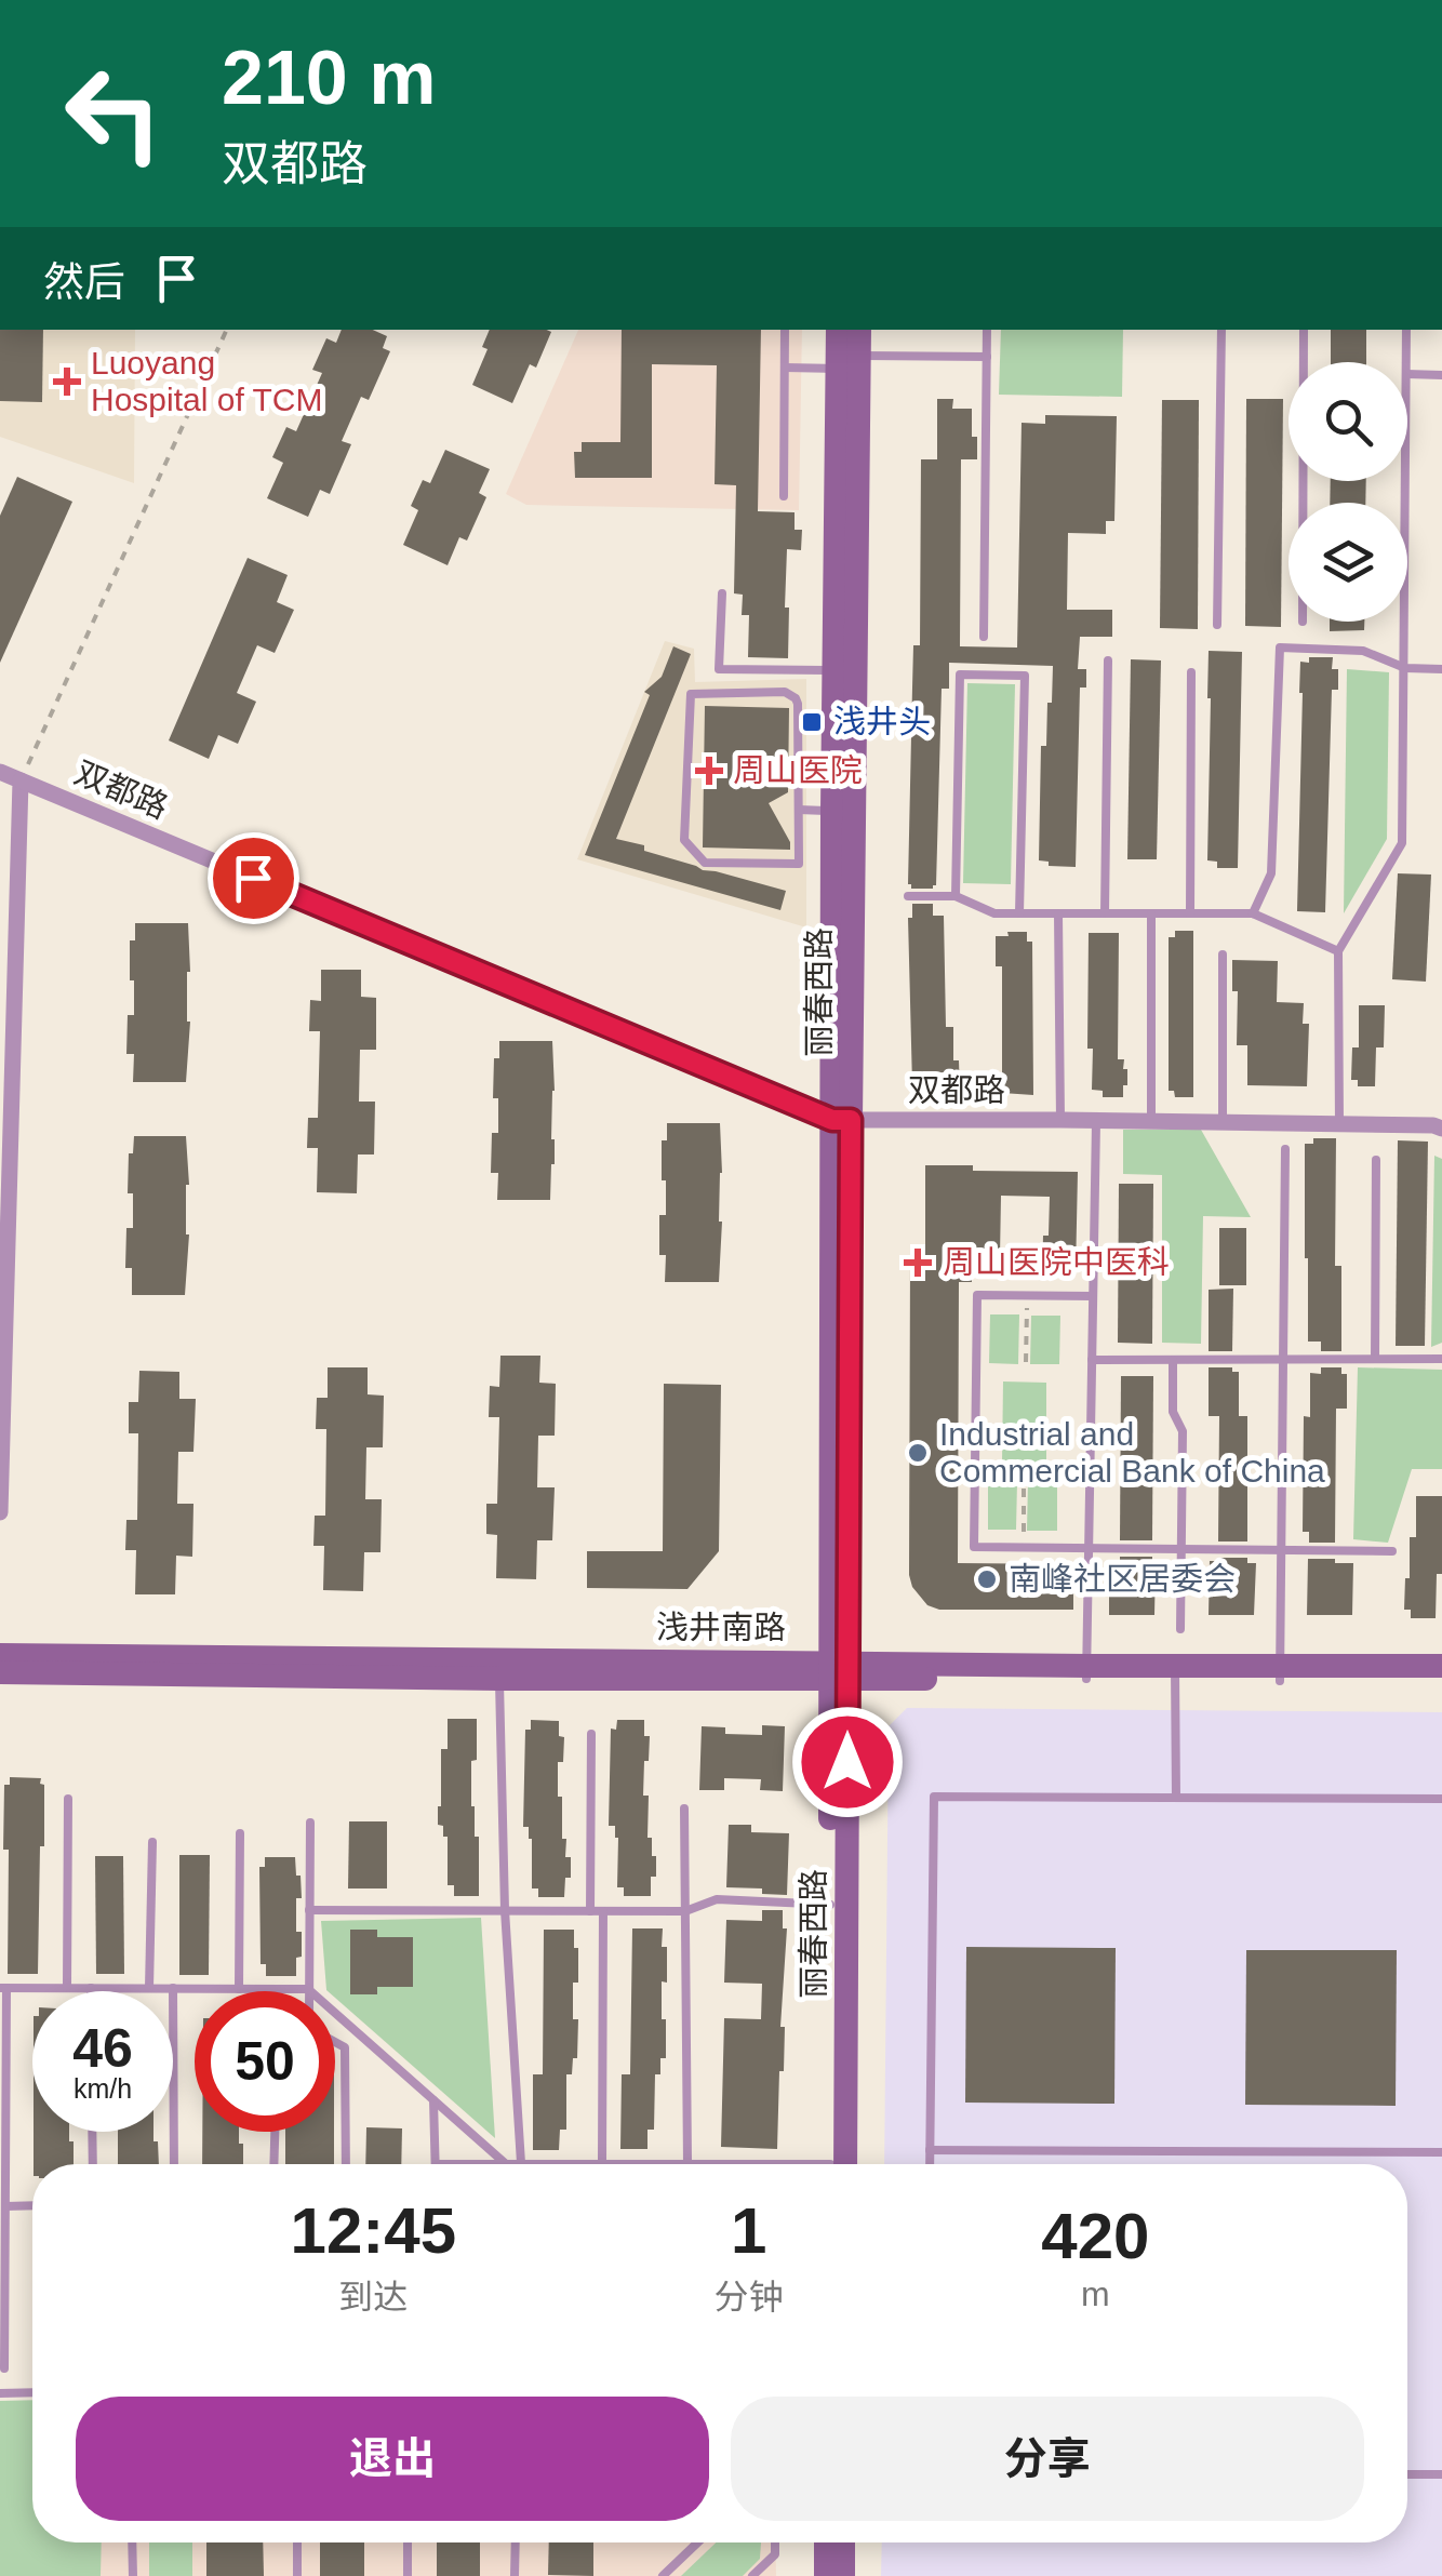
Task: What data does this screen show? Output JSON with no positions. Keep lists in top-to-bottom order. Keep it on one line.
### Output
{"streets":{"main road":["丽春西路","浅井南路"],"street":["双都路"]},"crossings":[["双都路","丽春西路"],["丽春西路","浅井南路"]],"places":{"health":["Luoyang Hospital of TCM","周山医院","周山医院中医科"],"transit":["浅井头"],"other":["Industrial and Commercial Bank of China","南峰社区居委会"]},"page":{"turn":["210 m","双都路"],"then":"然后","speed":"46 km/h","limit":"50","eta":["12:45","到达","1","分钟","420","m"],"buttons":["退出","分享"]}}
